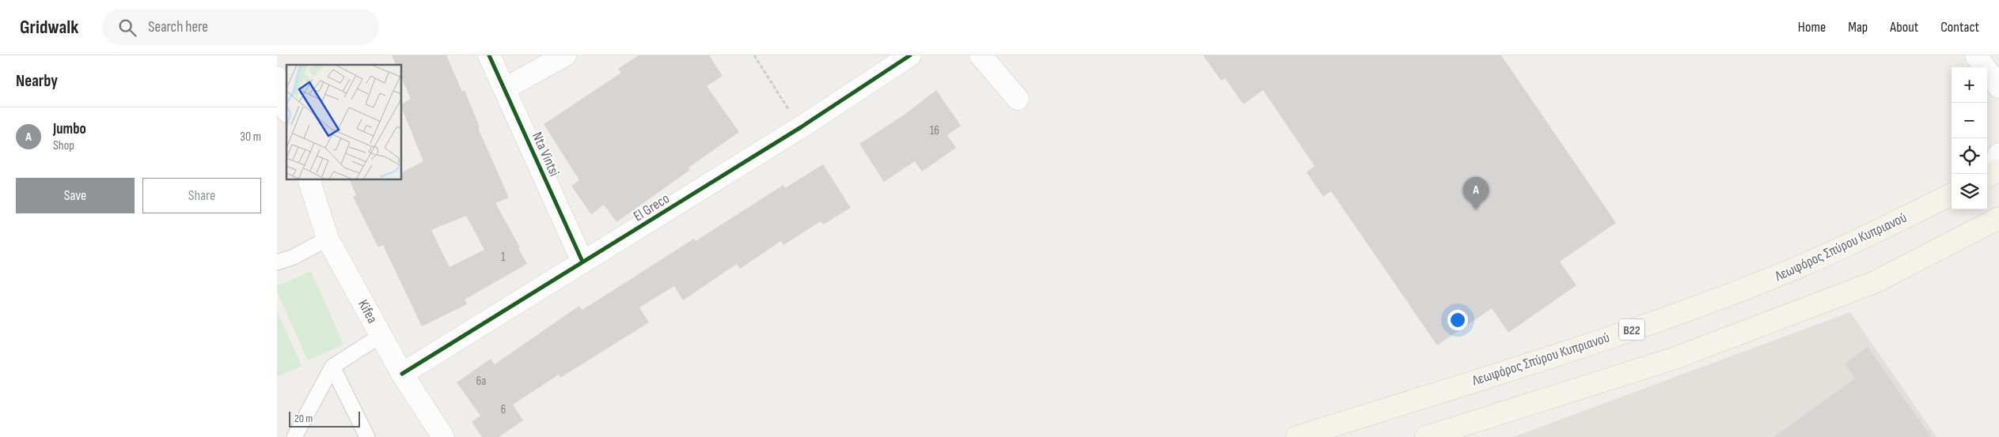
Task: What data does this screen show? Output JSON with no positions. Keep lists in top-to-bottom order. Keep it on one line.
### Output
{"streets":{"main road":["Λεωφόρος Σπύρου Κυπριανού","B22"],"street":["Nta Vintsi","El Greco","Kifea"]},"crossings":[["Nta Vintsi","El Greco"],["El Greco","Kifea"]],"house_numbers":["16","1","6a","6"],"scale_bar":"20 m","page":{"header":"Gridwalk","search":"Search here","nav":["Home","Map","About","Contact"],"heading":"Nearby","map_buttons":["+","−"],"list":[{"mark":"A","name":"Jumbo","note":"Shop","value":"30 m"}],"buttons":["Save","Share"],"pins":"A","scale":"20 m"}}
